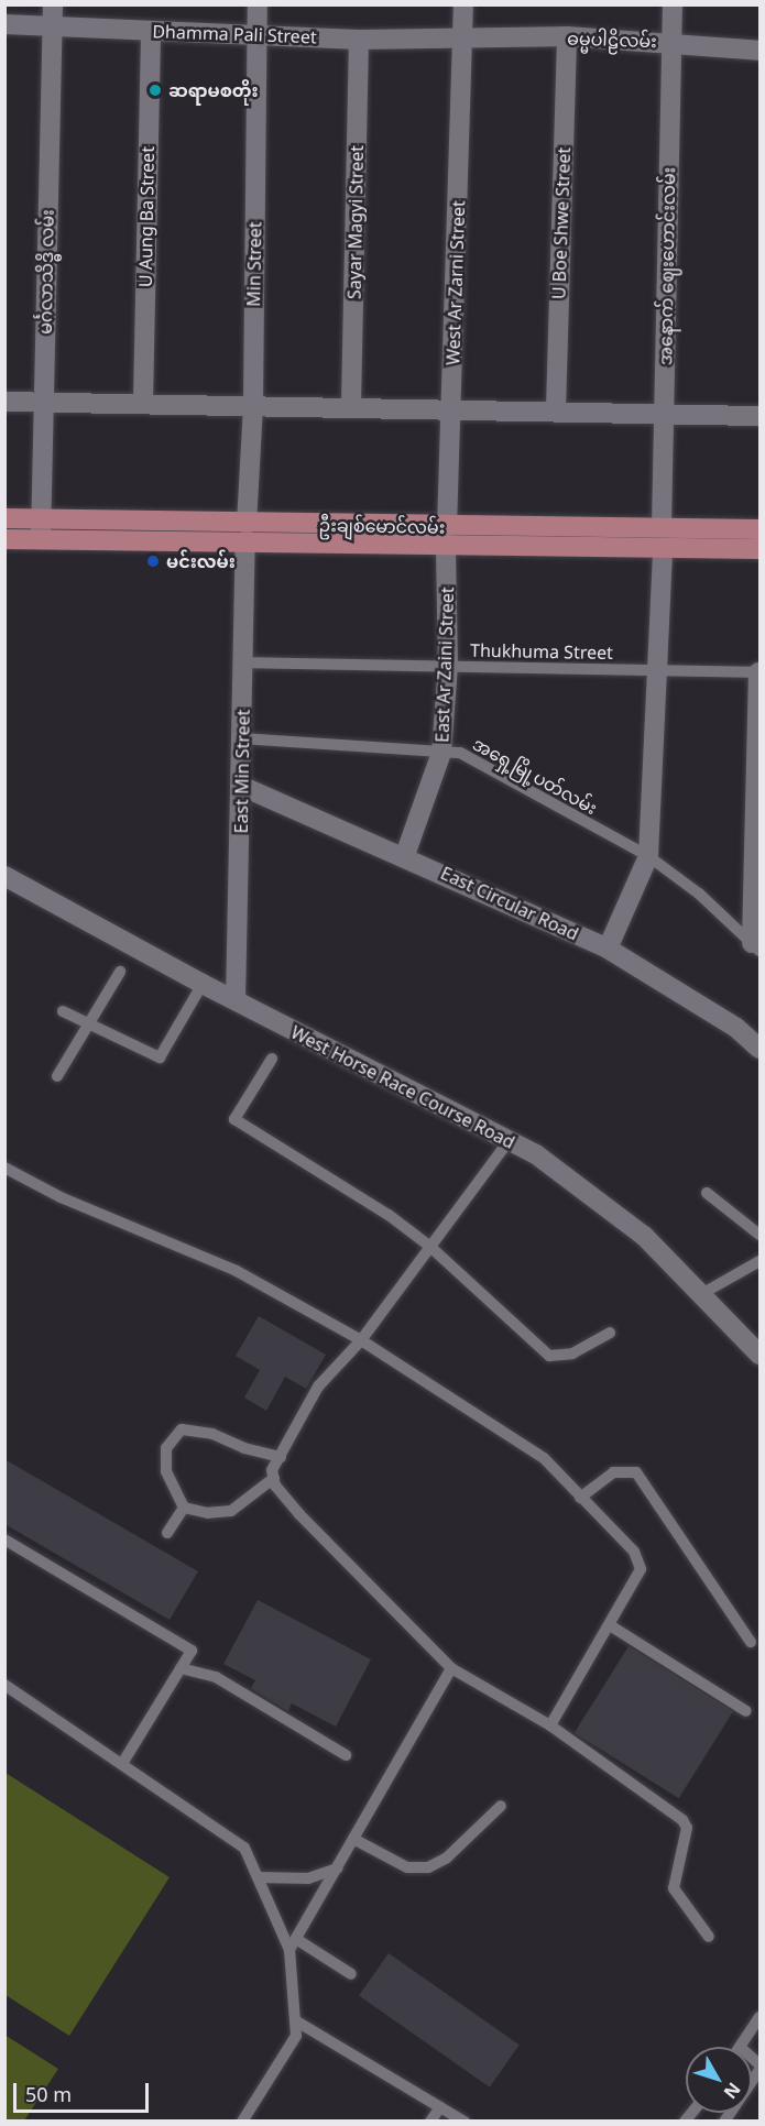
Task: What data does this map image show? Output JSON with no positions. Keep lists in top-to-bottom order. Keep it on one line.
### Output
{"streets":{"main road":["ဦးချစ်မောင်လမ်း"],"street":["Dhamma Pali Street","ဓမ္မပါဠိလမ်း","U Aung Ba Street","Sayar Magyi Street","U Boe Shwe Street","Min Street","အနောက် ဈေးဟောင်းလမ်း","မင်္ဂလာသိဒ္ဓိ လမ်း","West Ar Zarni Street","East Ar Zaini Street","East Min Street","East Circular Road","West Horse Race Course Road"],"lane":["Thukhuma Street","အရှေ့မြို့ပတ်လမ်း"]},"crossings":[["Dhamma Pali Street","ဓမ္မပါဠိလမ်း"],["Dhamma Pali Street","U Aung Ba Street"],["Dhamma Pali Street","Sayar Magyi Street"],["Dhamma Pali Street","Min Street"],["Dhamma Pali Street","မင်္ဂလာသိဒ္ဓိ လမ်း"],["Dhamma Pali Street","West Ar Zarni Street"],["ဓမ္မပါဠိလမ်း","U Boe Shwe Street"],["ဓမ္မပါဠိလမ်း","အနောက် ဈေးဟောင်းလမ်း"],["ဓမ္မပါဠိလမ်း","West Ar Zarni Street"],["Min Street","ဦးချစ်မောင်လမ်း"],["Min Street","East Min Street"],["အနောက် ဈေးဟောင်းလမ်း","ဦးချစ်မောင်လမ်း"],["မင်္ဂလာသိဒ္ဓိ လမ်း","ဦးချစ်မောင်လမ်း"],["West Ar Zarni Street","ဦးချစ်မောင်လမ်း"],["West Ar Zarni Street","East Ar Zaini Street"],["ဦးချစ်မောင်လမ်း","East Ar Zaini Street"],["ဦးချစ်မောင်လမ်း","East Min Street"],["Thukhuma Street","East Ar Zaini Street"],["Thukhuma Street","East Min Street"],["East Ar Zaini Street","အရှေ့မြို့ပတ်လမ်း"],["East Ar Zaini Street","East Circular Road"],["East Min Street","အရှေ့မြို့ပတ်လမ်း"],["East Min Street","East Circular Road"],["East Min Street","West Horse Race Course Road"]],"places":["ဆရာမစတိုး","မင်းလမ်း"],"scale_bar":"50 m","north":"bottom right"}
